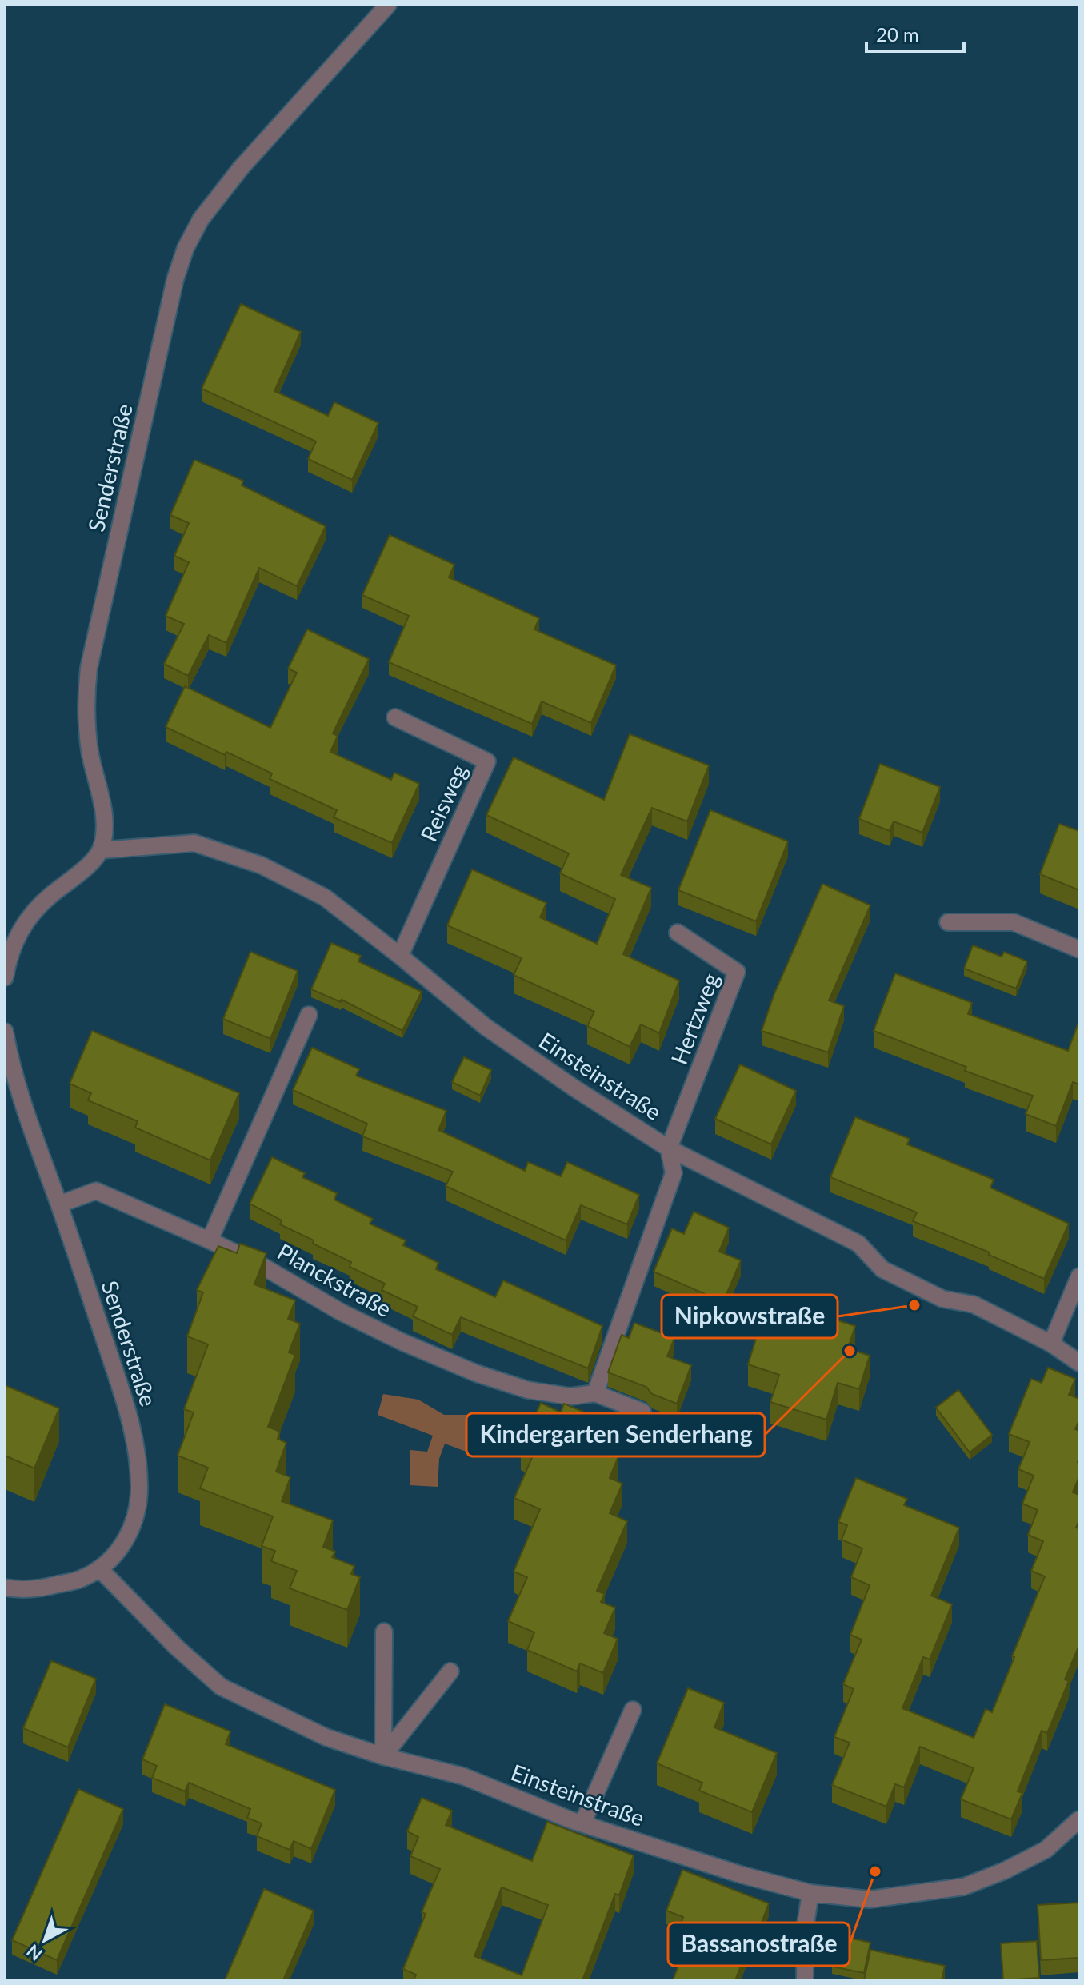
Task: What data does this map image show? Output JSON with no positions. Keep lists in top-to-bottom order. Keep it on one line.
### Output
{"streets":{"street":["Senderstraße","Reisweg","Hertzweg","Einsteinstraße","Planckstraße"]},"crossings":[["Senderstraße","Einsteinstraße"],["Senderstraße","Planckstraße"],["Reisweg","Einsteinstraße"],["Hertzweg","Einsteinstraße"]],"places":["Nipkowstraße","Kindergarten Senderhang","Bassanostraße"],"scale_bar":"20 m","north":"bottom left"}
